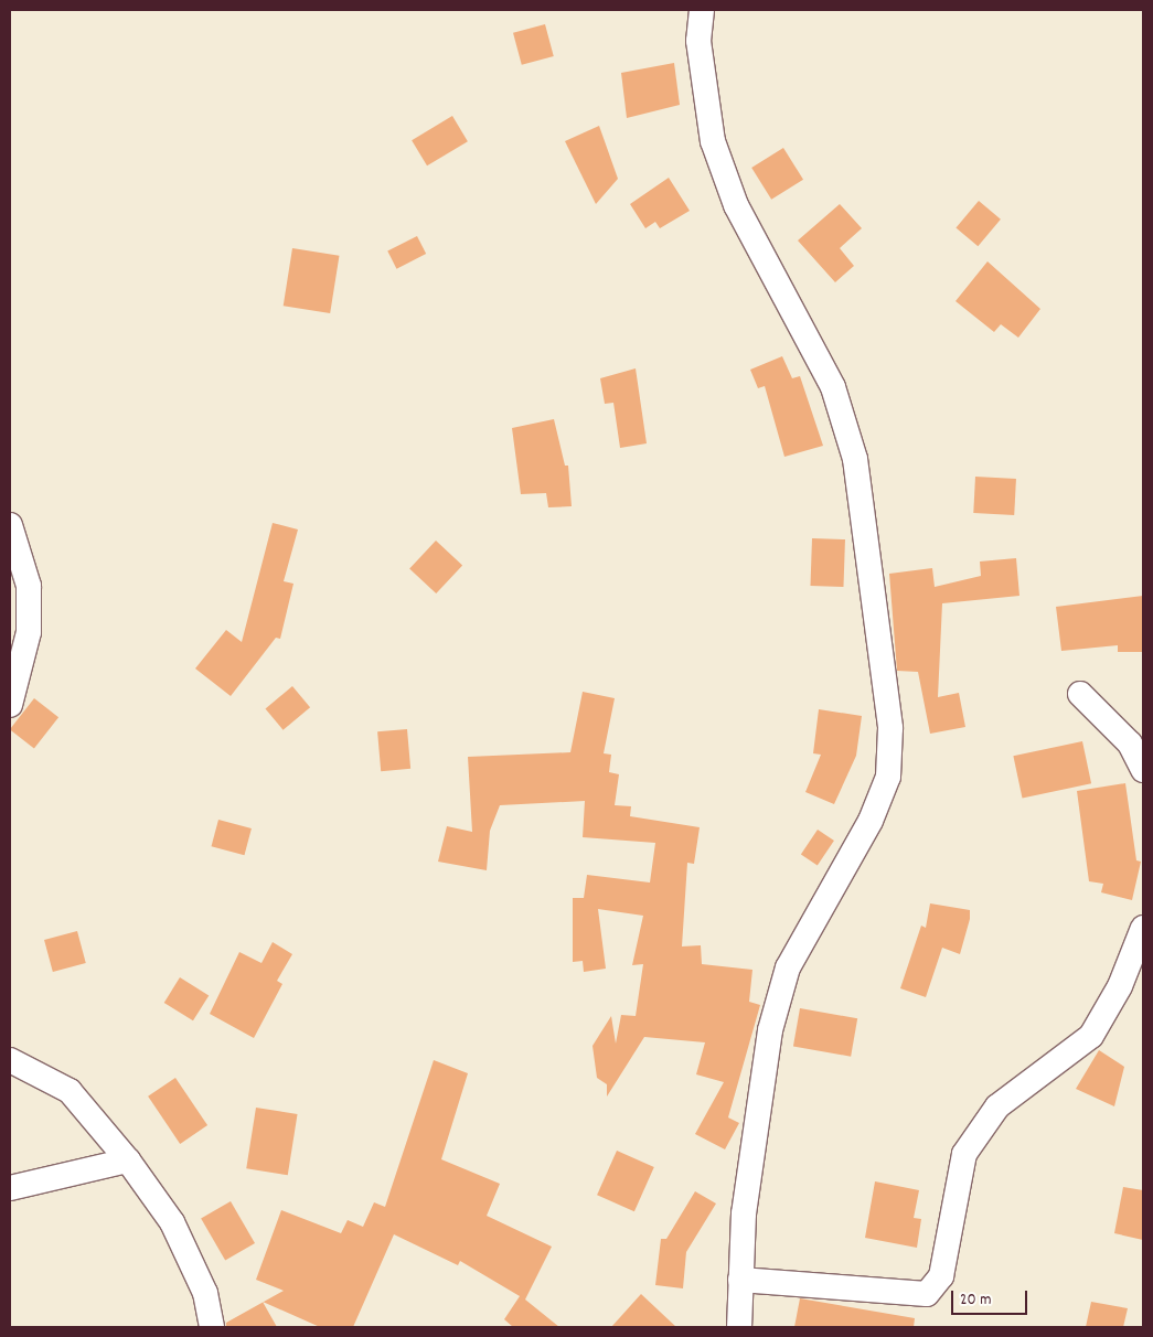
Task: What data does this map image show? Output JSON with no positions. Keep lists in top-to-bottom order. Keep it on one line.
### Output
{"scale_bar":"20 m"}
